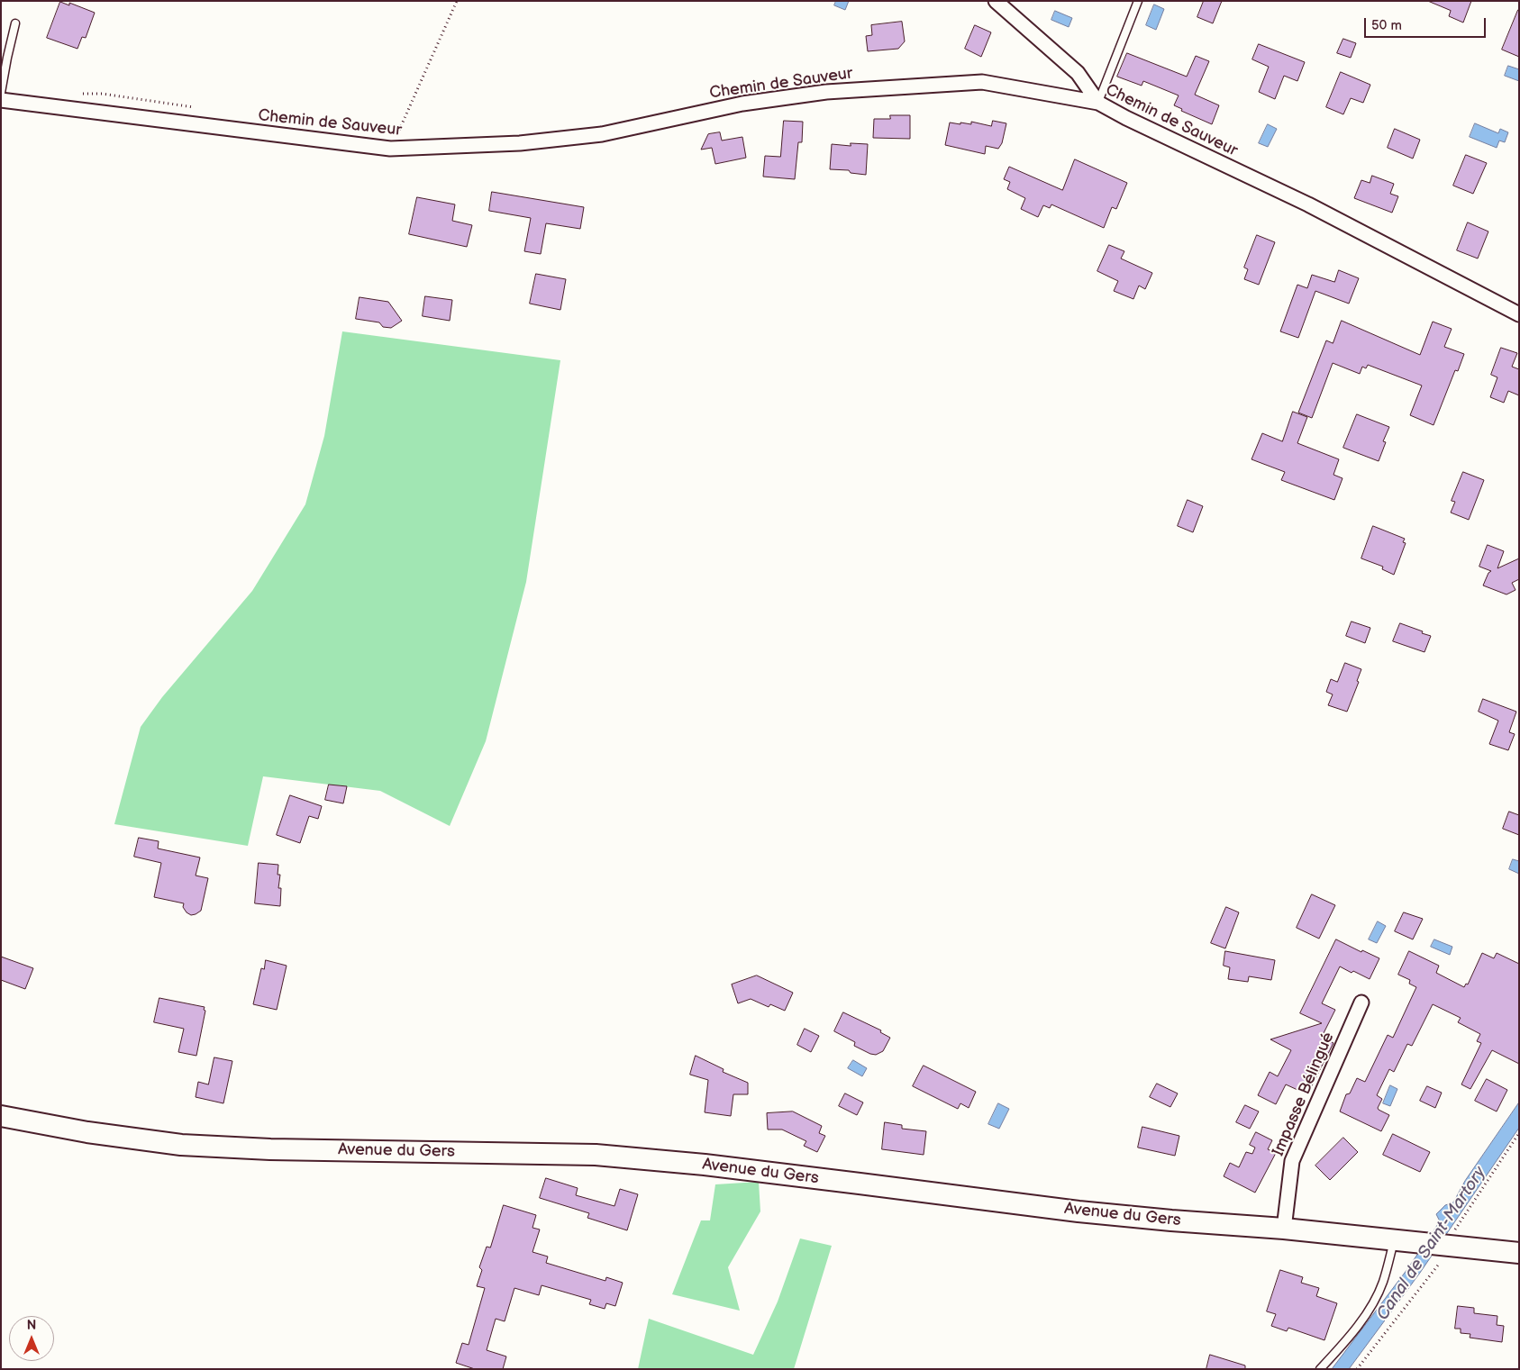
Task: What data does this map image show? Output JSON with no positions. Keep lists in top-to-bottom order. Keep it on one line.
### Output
{"streets":{"main road":["Avenue du Gers"],"street":["Chemin de Sauveur","Impasse Bélingué"]},"crossings":[["Impasse Bélingué","Avenue du Gers"]],"water":["Canal de Saint-Martory"],"scale_bar":"50 m","north":"top"}
